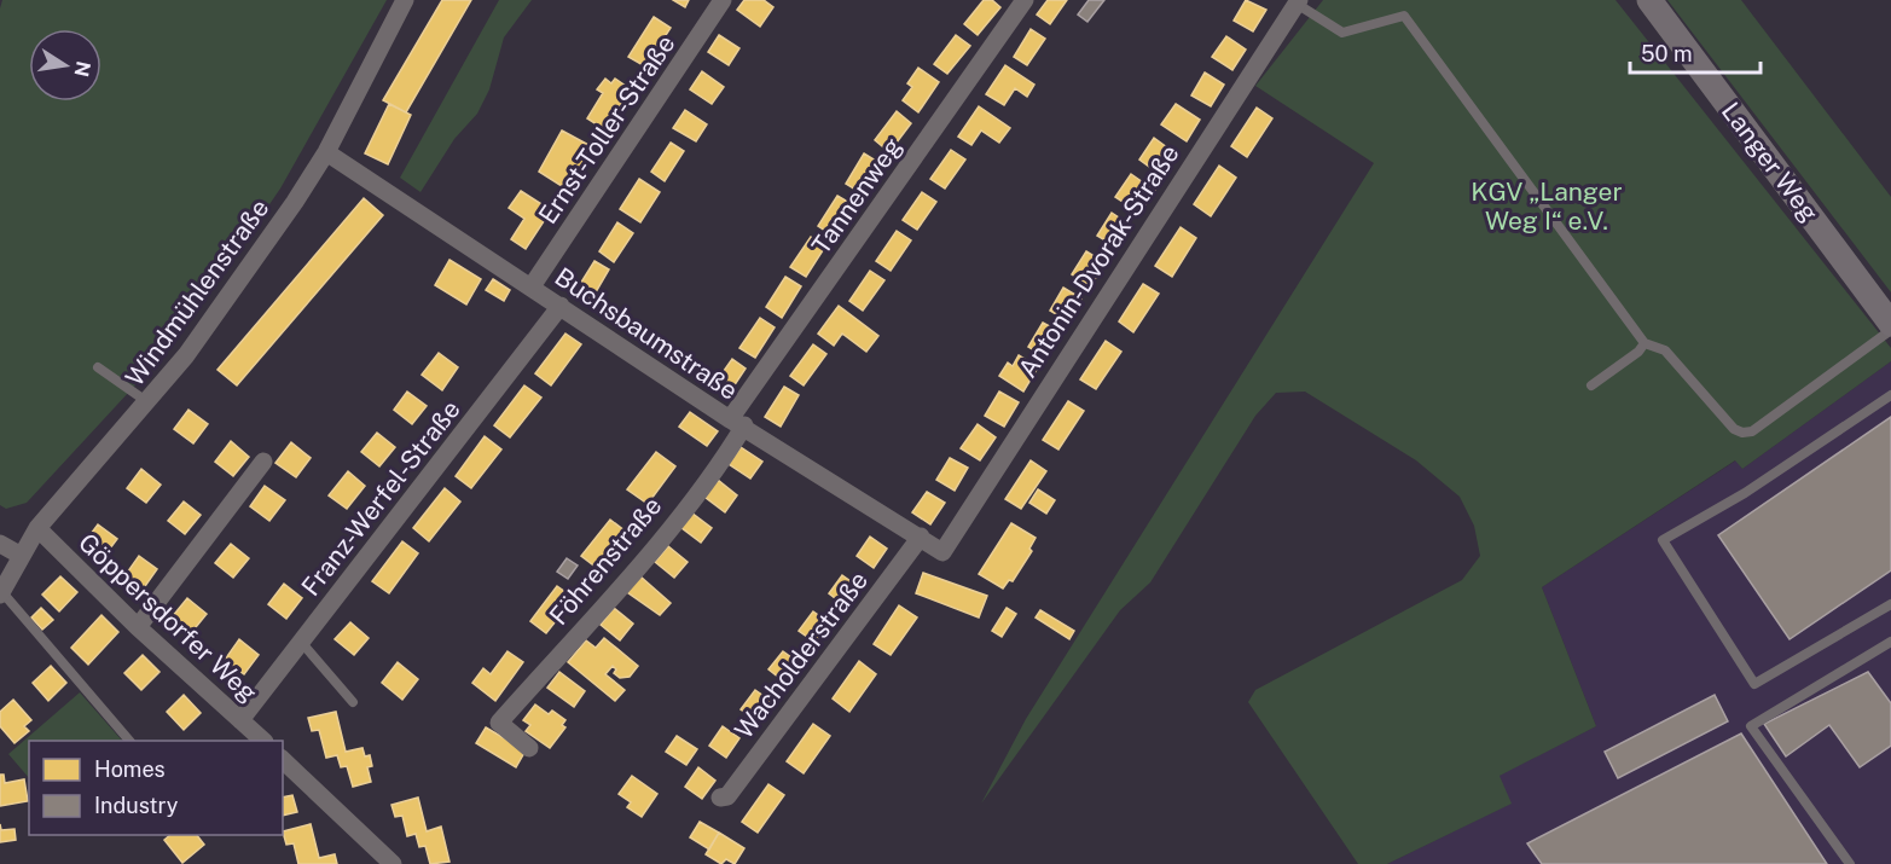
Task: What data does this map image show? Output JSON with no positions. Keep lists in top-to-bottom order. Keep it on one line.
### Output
{"streets":{"main road":["Langer Weg"],"street":["Ernst-Toller-Straße","Tannenweg","Antonin-Dvorak-Straße","Windmühlenstraße","Buchsbaumstraße","Franz-Werfel-Straße","Föhrenstraße","Göppersdorfer Weg","Wacholderstraße"]},"crossings":[["Ernst-Toller-Straße","Buchsbaumstraße"],["Tannenweg","Buchsbaumstraße"],["Tannenweg","Föhrenstraße"],["Antonin-Dvorak-Straße","Buchsbaumstraße"],["Windmühlenstraße","Buchsbaumstraße"],["Windmühlenstraße","Göppersdorfer Weg"],["Buchsbaumstraße","Franz-Werfel-Straße"],["Buchsbaumstraße","Föhrenstraße"],["Buchsbaumstraße","Wacholderstraße"],["Franz-Werfel-Straße","Göppersdorfer Weg"]],"parks":["KGV „Langer Weg I“ e.V."],"legend":["Homes","Industry"],"scale_bar":"50 m","north":"right"}
